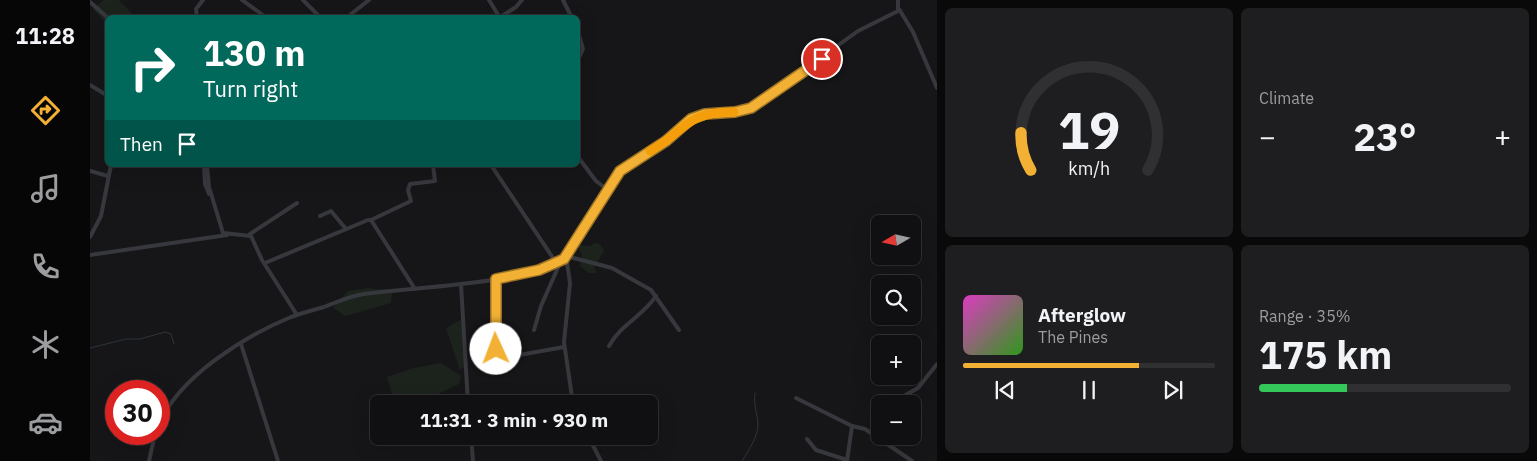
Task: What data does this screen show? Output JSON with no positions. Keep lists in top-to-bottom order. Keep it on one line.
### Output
{"north":"left","page":{"tabs":"11:28","tile":["Climate",["Range · 35%","175 km"]],"turn":["130 m","Turn right"],"heat":["−","23°","+"],"then":"Then","map_buttons":["+","−"],"song":["Afterglow","The Pines"],"limit":"30","trip":"11:31 · 3 min · 930 m","gauge":["19","km/h"]}}
